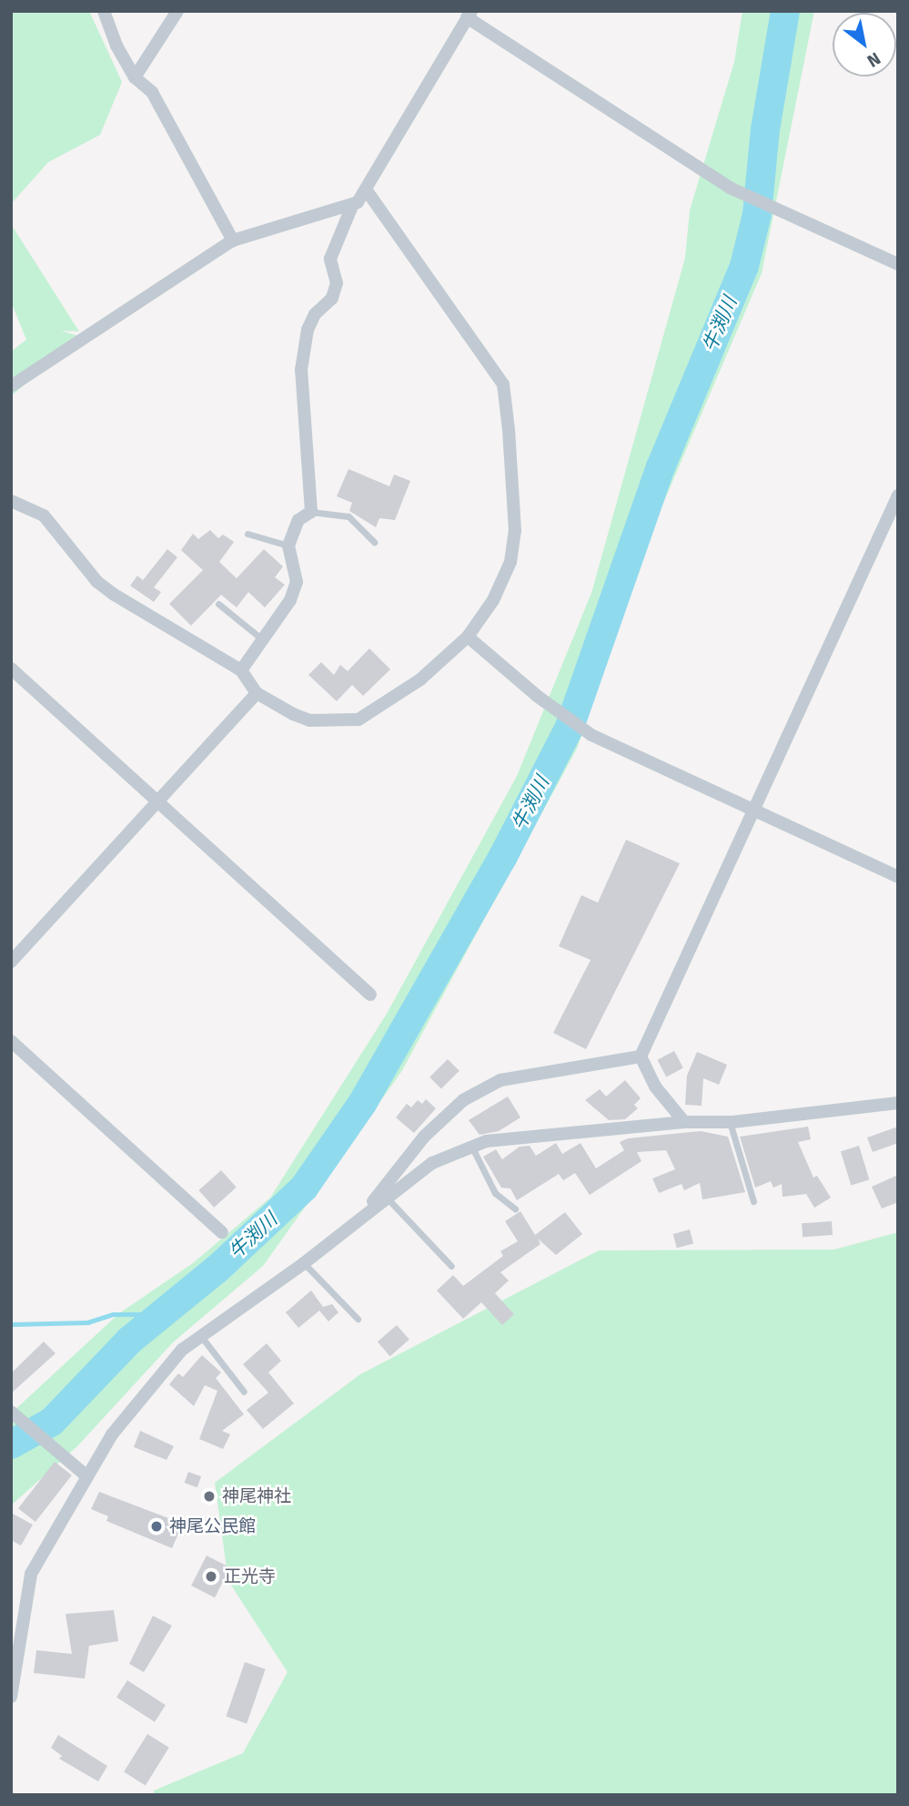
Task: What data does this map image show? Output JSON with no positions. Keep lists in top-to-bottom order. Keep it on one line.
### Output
{"water":["牛渕川"],"places":["神尾神社","神尾公民館","正光寺"],"north":"bottom right"}
